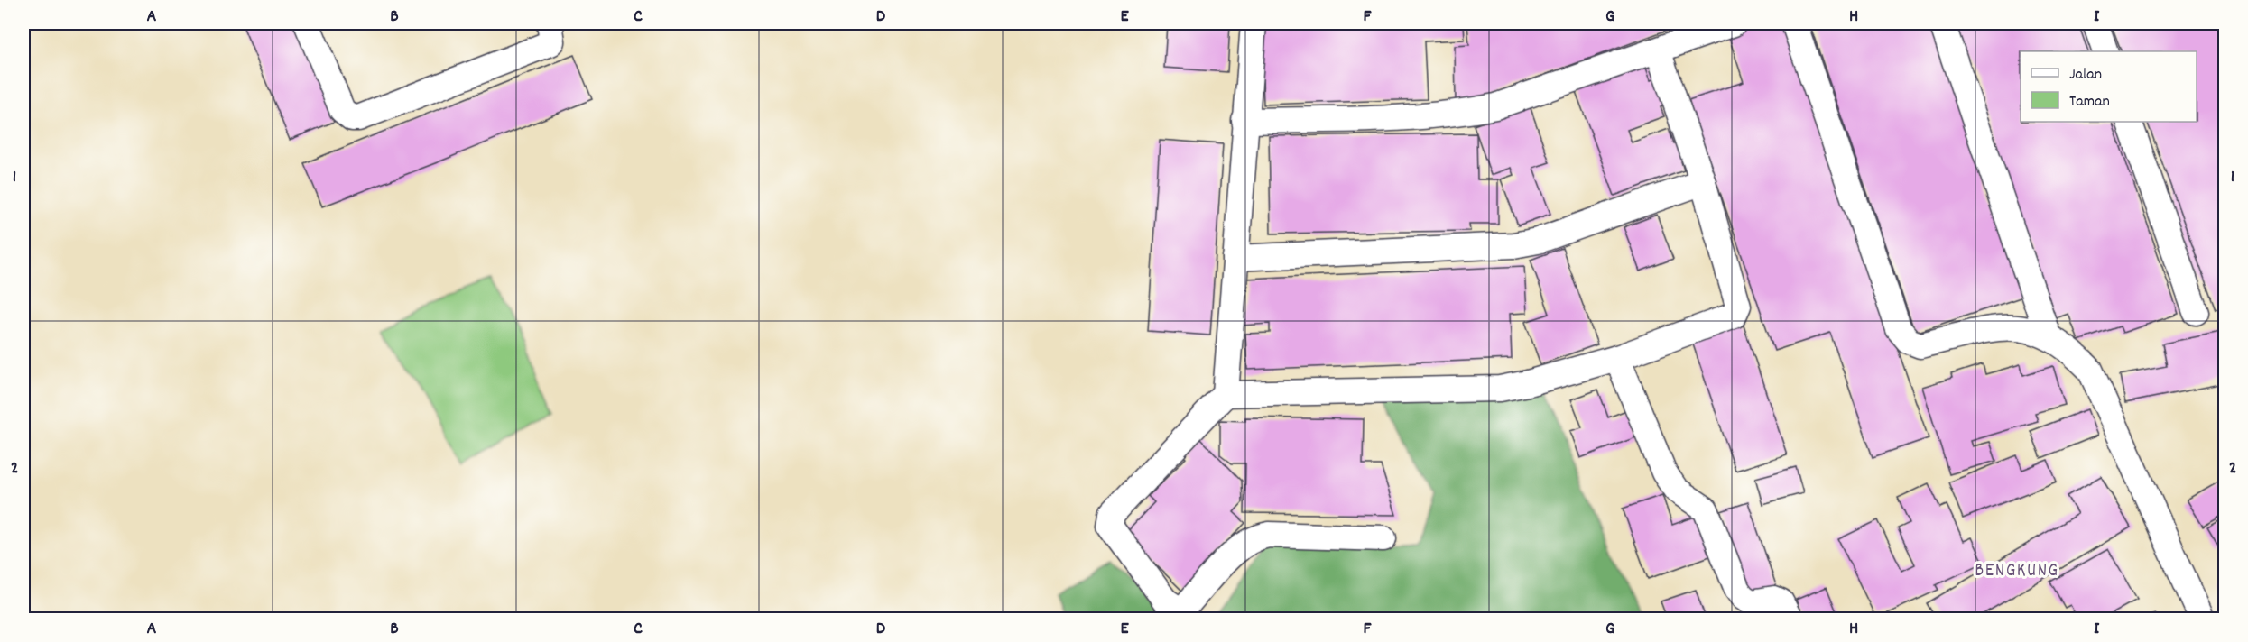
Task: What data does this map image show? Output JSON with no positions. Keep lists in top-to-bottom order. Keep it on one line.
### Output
{"districts":["BENGKUNG"],"legend":["Jalan","Taman"],"grid":{"columns":["A","B","C","D","E","F","G","H","I"],"rows":["1","2"]}}
